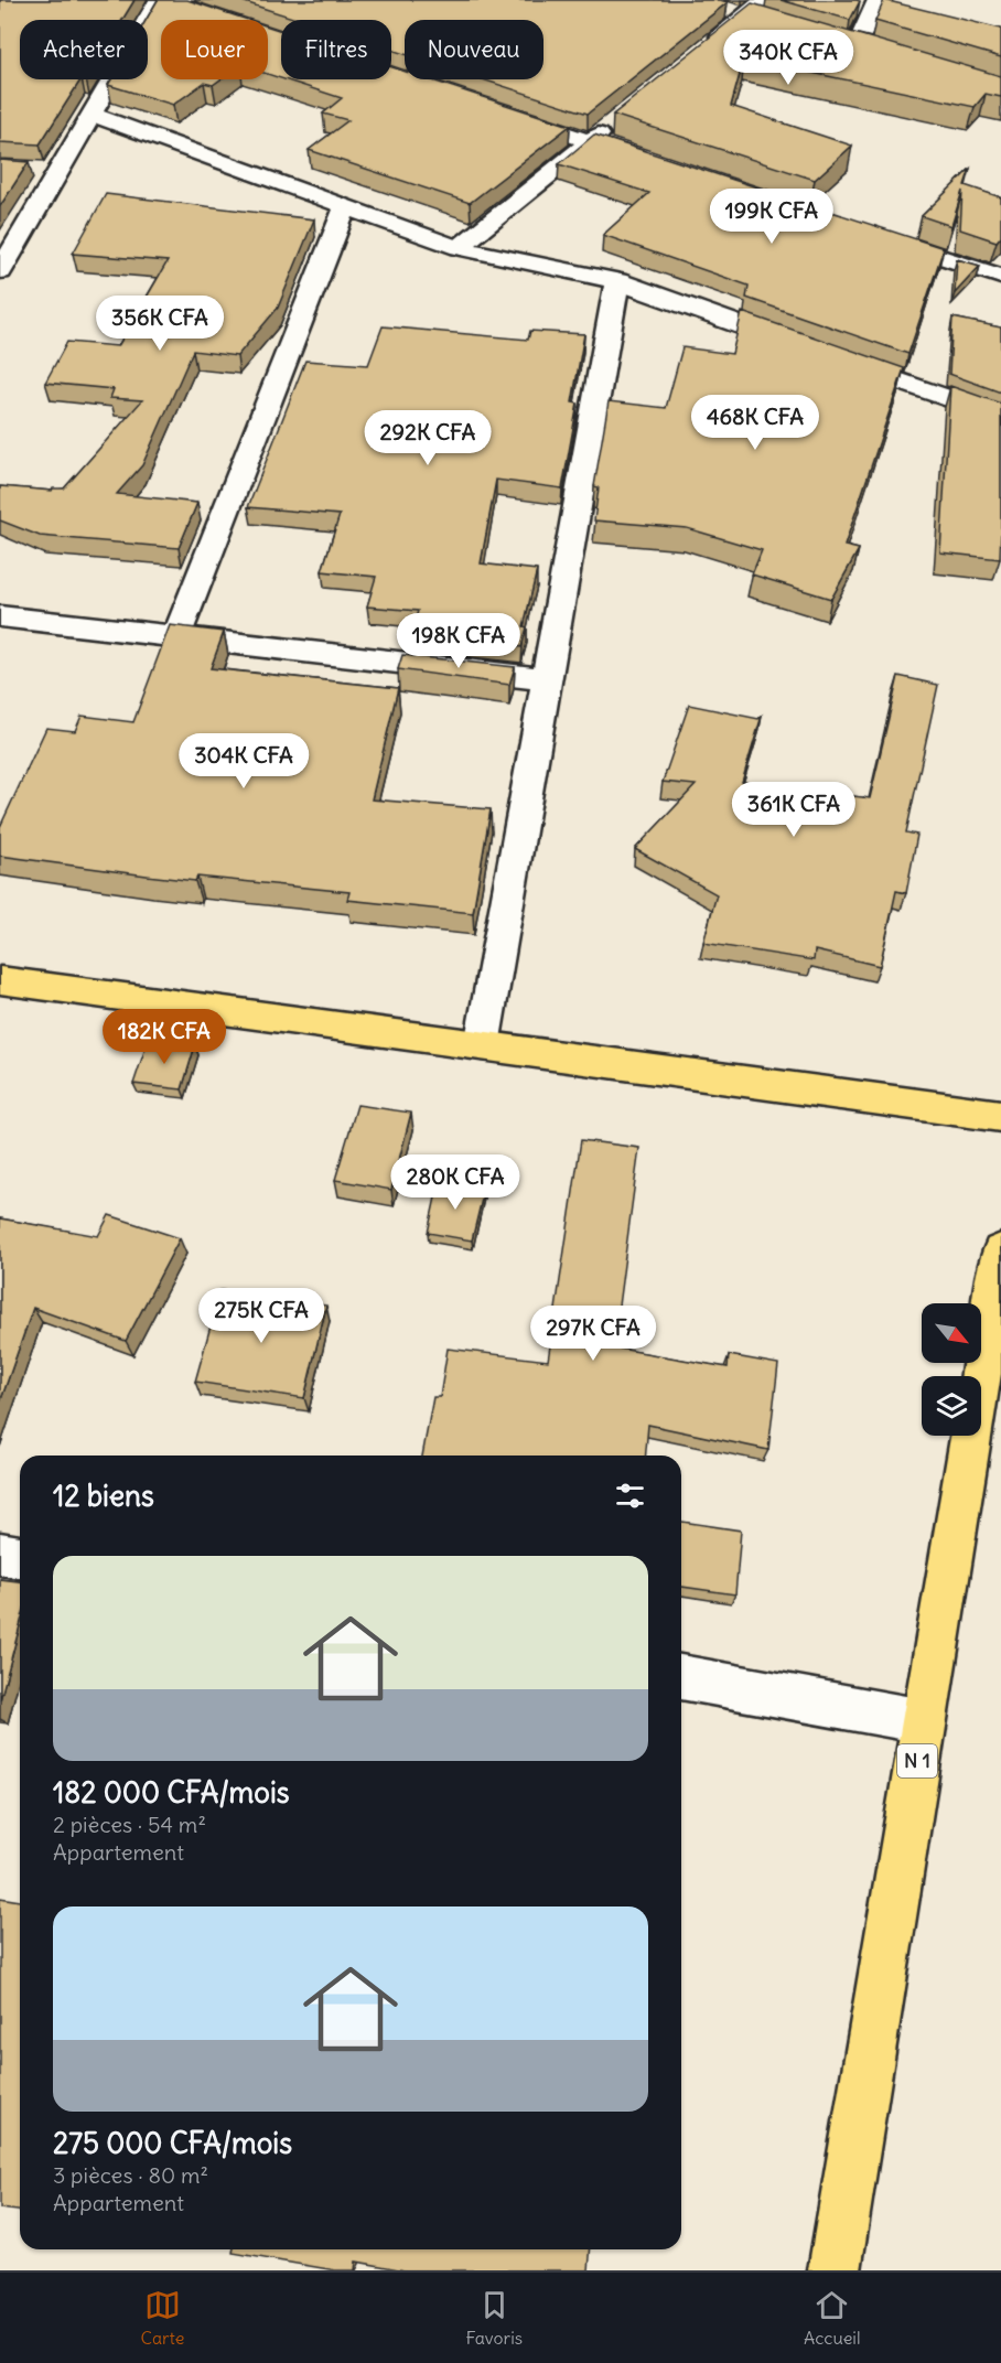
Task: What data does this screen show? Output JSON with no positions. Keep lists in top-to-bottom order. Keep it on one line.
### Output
{"streets":{"main road":["N 1"]},"north":"bottom right","page":{"chip":["Acheter","Louer","Filtres","Nouveau"],"price":["340K CFA","199K CFA","356K CFA","468K CFA","292K CFA","198K CFA","304K CFA","361K CFA","182K CFA","280K CFA","275K CFA","297K CFA"],"heading":"12 biens","list":[{"name":"182 000 CFA/mois","note":"2 pièces · 54 m² · Appartement"},{"name":"275 000 CFA/mois","note":"3 pièces · 80 m² · Appartement"}],"tabs":["Carte","Favoris","Accueil"]}}
